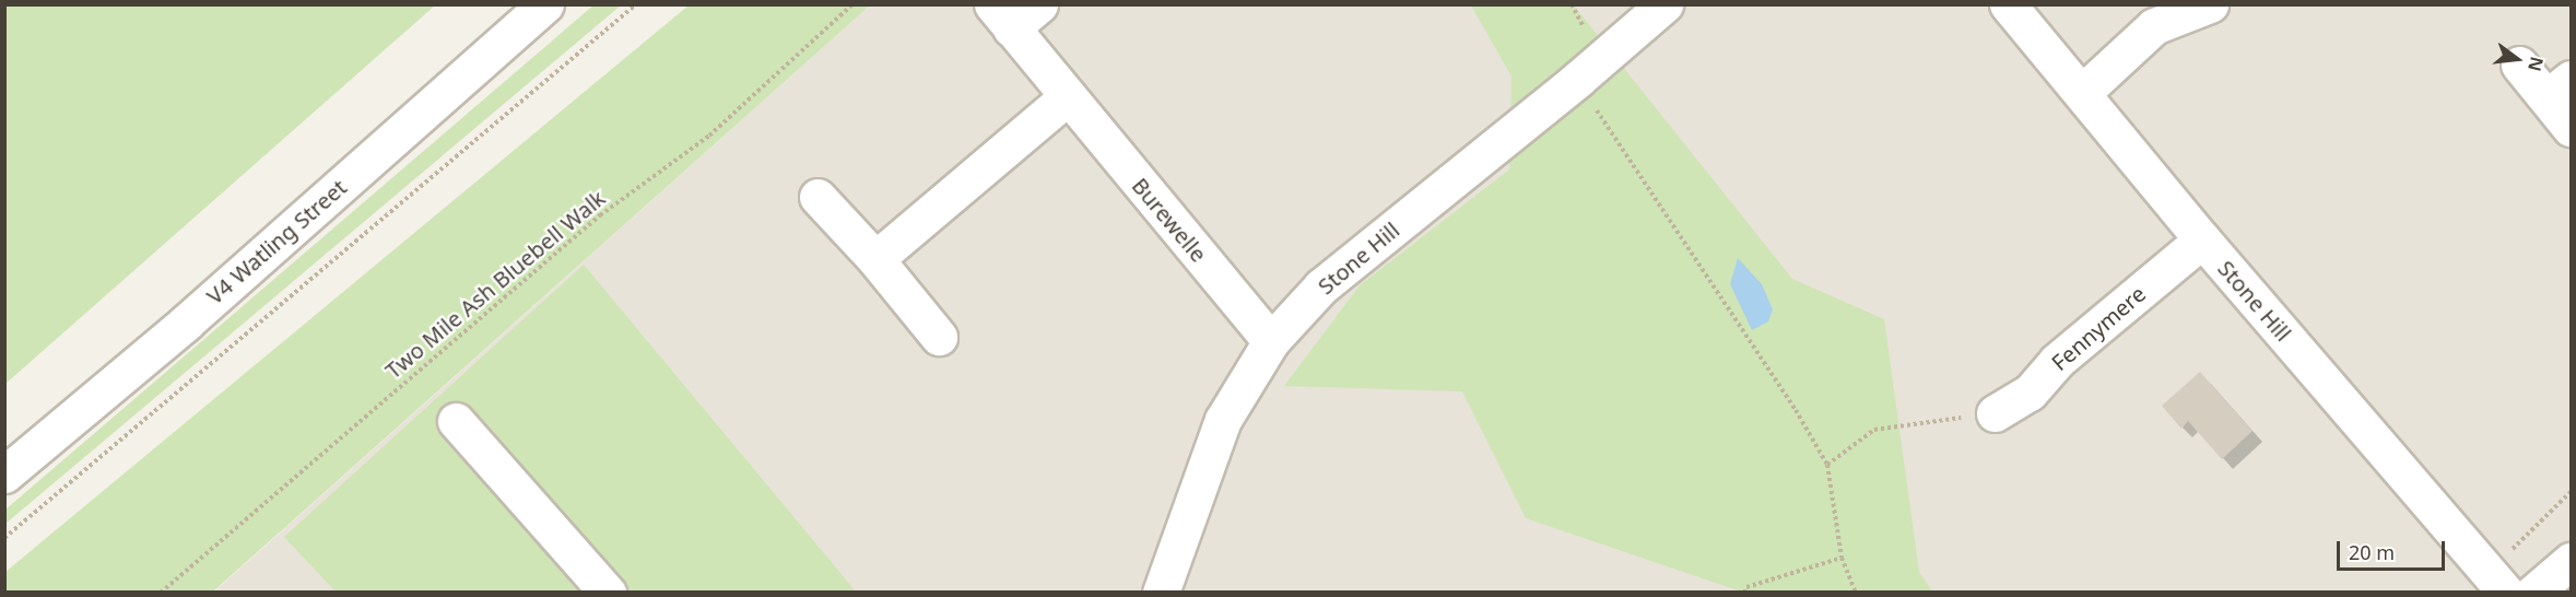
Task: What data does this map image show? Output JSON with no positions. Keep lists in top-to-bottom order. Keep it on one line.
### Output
{"streets":{"street":["Burewelle","V4 Watling Street","Stone Hill","Fennymere"],"path":["Two Mile Ash Bluebell Walk"]},"crossings":[["Burewelle","Stone Hill"],["Stone Hill","Fennymere"]],"scale_bar":"20 m","north":"right"}
